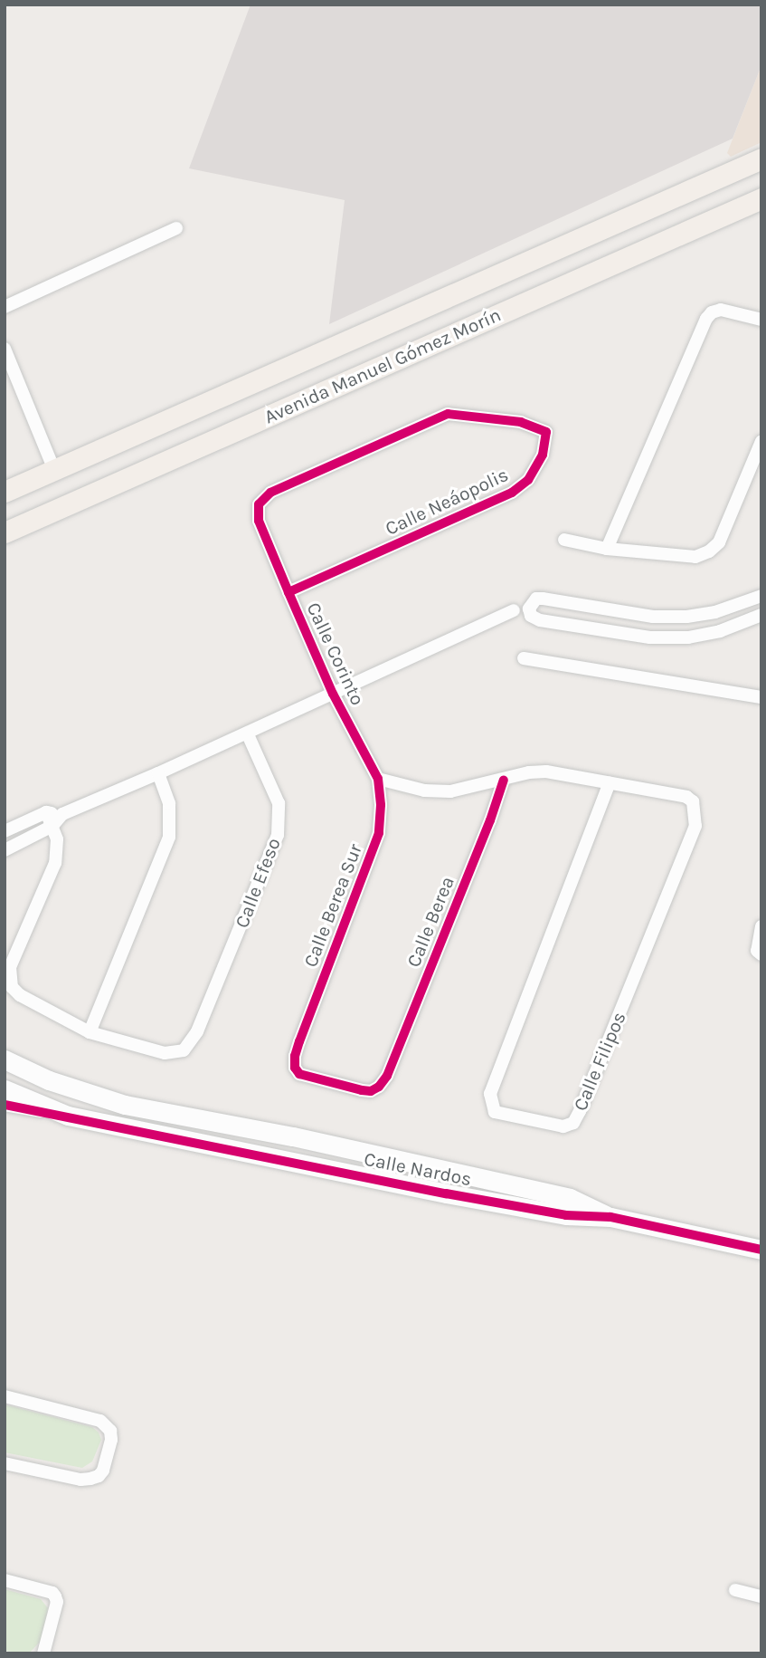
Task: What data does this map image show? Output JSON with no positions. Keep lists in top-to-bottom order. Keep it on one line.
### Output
{"streets":{"main road":["Avenida Manuel Gómez Morín"],"street":["Calle Neáopolis","Calle Corinto","Calle Efeso","Calle Berea Sur","Calle Berea","Calle Filipos","Calle Nardos"]},"crossings":[["Calle Neáopolis","Calle Corinto"],["Calle Corinto","Calle Efeso"],["Calle Corinto","Calle Berea Sur"],["Calle Berea Sur","Calle Berea"]]}
